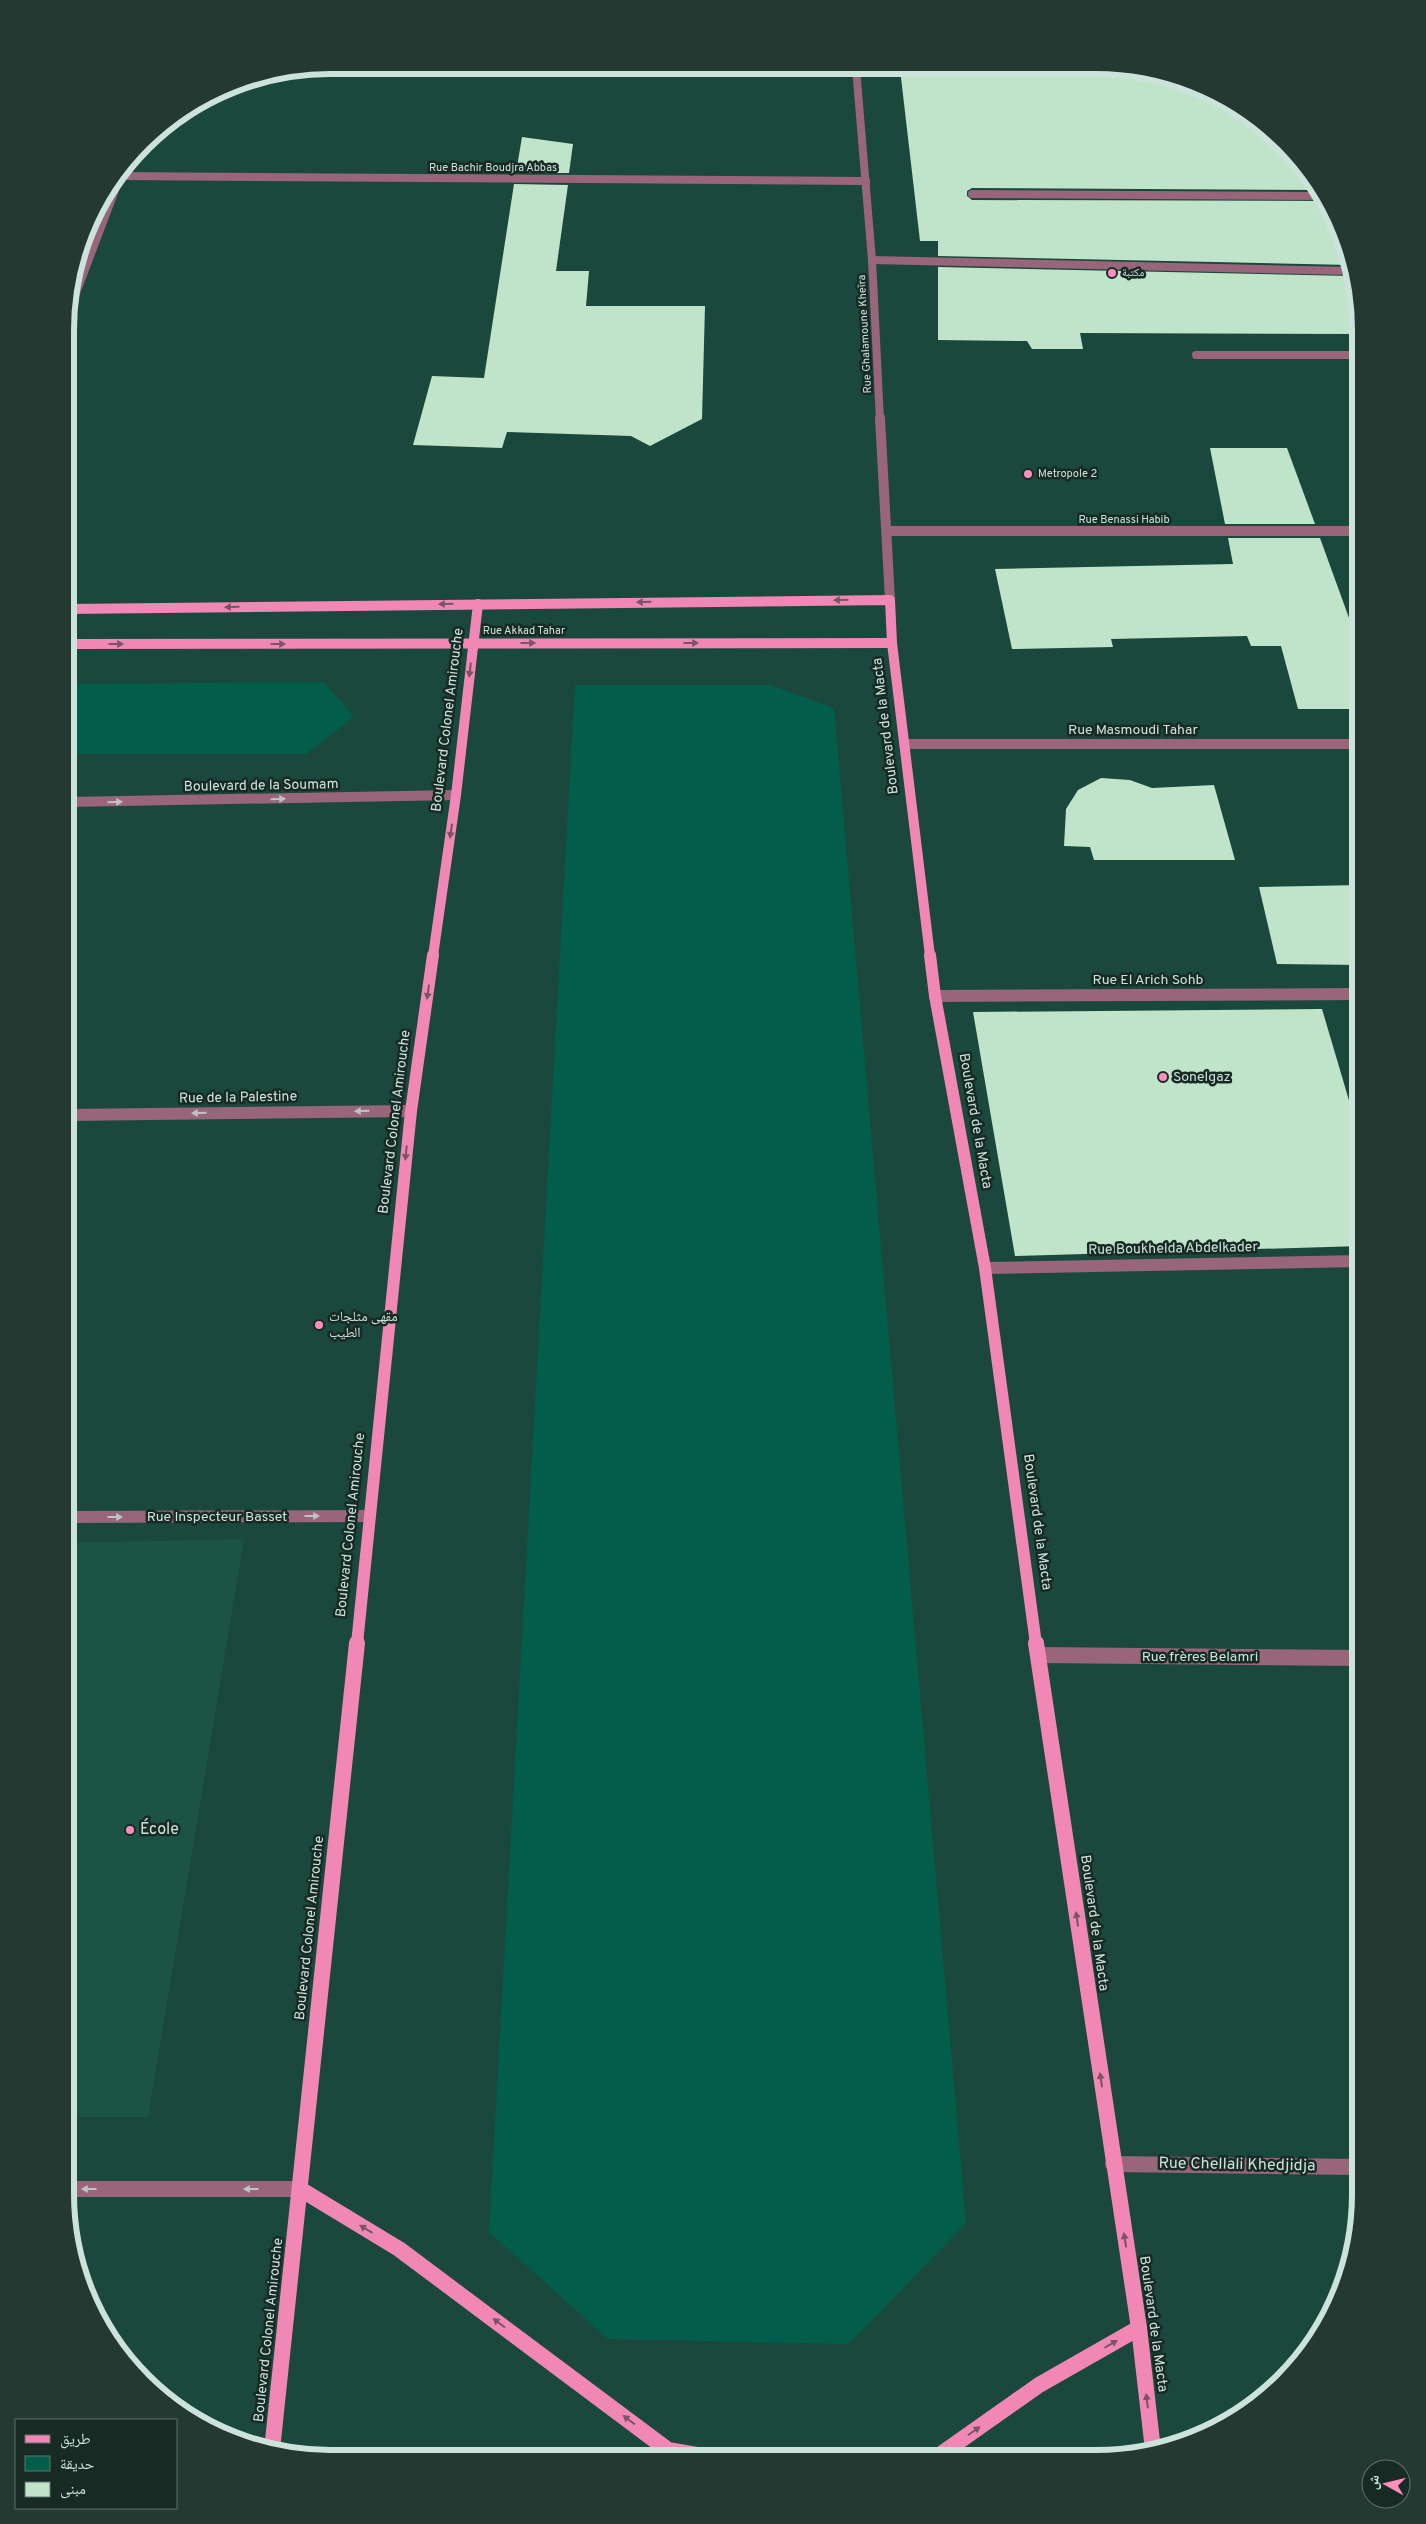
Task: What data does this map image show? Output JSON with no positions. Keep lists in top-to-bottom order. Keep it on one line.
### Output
{"streets":{"main road":["Rue Akkad Tahar","Boulevard Colonel Amirouche","Boulevard de la Macta"],"street":["Rue Bachir Boudjra Abbas","Rue Ghalamoune Kheïra","Rue Benassi Habib","Rue Masmoudi Tahar","Boulevard de la Soumam","Rue El Arich Sohb","Rue de la Palestine","Rue Boukhelda Abdelkader","Rue Inspecteur Basset","Rue frères Belamri","Rue Chellali Khedjidja"]},"crossings":[["Rue Bachir Boudjra Abbas","Rue Ghalamoune Kheïra"],["Rue Ghalamoune Kheïra","Rue Benassi Habib"],["Rue Ghalamoune Kheïra","Rue Akkad Tahar"],["Rue Ghalamoune Kheïra","Boulevard de la Macta"],["Rue Akkad Tahar","Boulevard Colonel Amirouche"],["Rue Akkad Tahar","Boulevard de la Macta"],["Boulevard Colonel Amirouche","Boulevard de la Soumam"],["Boulevard Colonel Amirouche","Rue de la Palestine"],["Boulevard Colonel Amirouche","Rue Inspecteur Basset"],["Boulevard de la Macta","Rue Masmoudi Tahar"],["Boulevard de la Macta","Rue El Arich Sohb"],["Boulevard de la Macta","Rue Boukhelda Abdelkader"],["Boulevard de la Macta","Rue frères Belamri"],["Boulevard de la Macta","Rue Chellali Khedjidja"]],"one_way":["Boulevard Colonel Amirouche","Boulevard de la Macta","Boulevard de la Soumam","Rue de la Palestine","Rue Inspecteur Basset"],"places":["مكتبة","Metropole 2","Sonelgaz","مقهى مثلجات الطيب","École"],"legend":["طريق","حديقة","مبنى"],"north":"left"}
